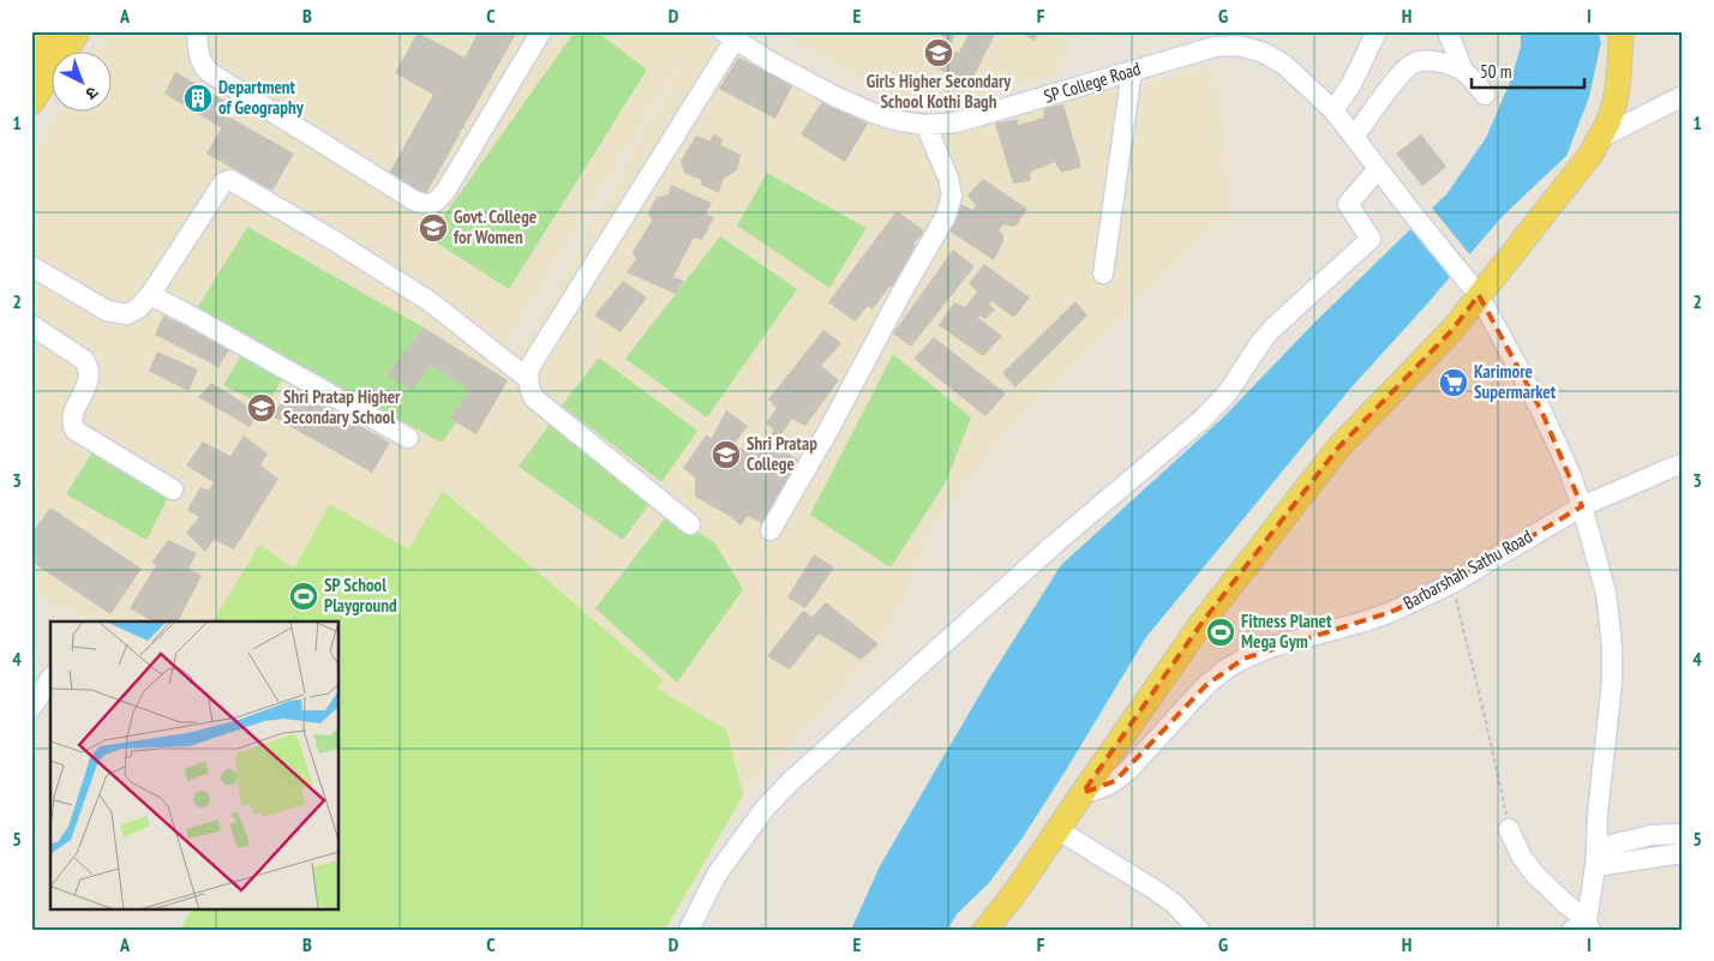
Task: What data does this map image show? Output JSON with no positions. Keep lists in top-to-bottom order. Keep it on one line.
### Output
{"streets":{"street":["SP College Road","Barbarshah Sathu Road"]},"crossings":[["SP College Road","Barbarshah Sathu Road"]],"places":{"school or university":["Girls Higher Secondary School Kothi Bagh","Govt. College for Women","Shri Pratap Higher Secondary School","Shri Pratap College"],"building":["Department of Geography"],"supermarket":["Karimore Supermarket"],"sports":["SP School Playground","Fitness Planet Mega Gym"]},"scale_bar":"50 m","north":"bottom right","grid":{"columns":["A","B","C","D","E","F","G","H","I"],"rows":["1","2","3","4","5"]}}
